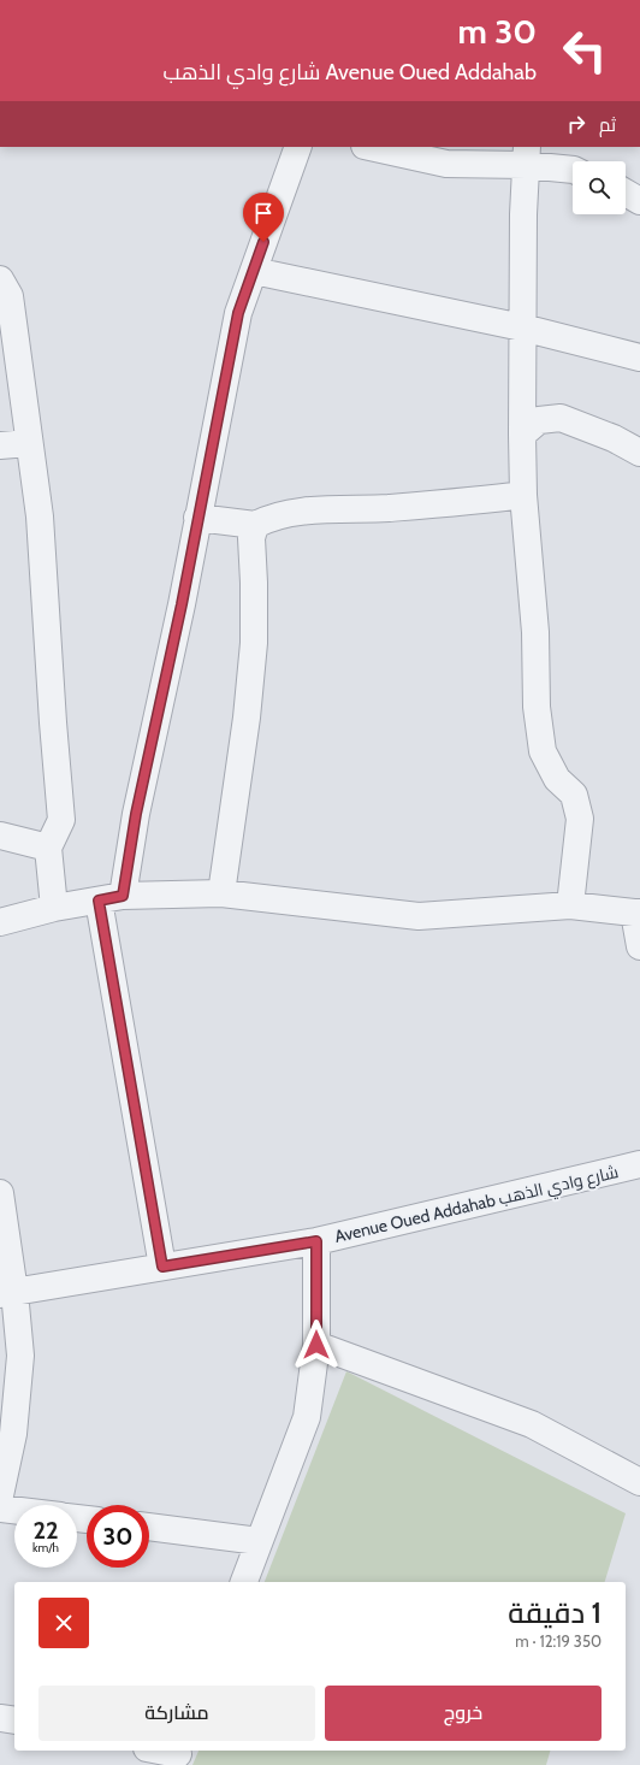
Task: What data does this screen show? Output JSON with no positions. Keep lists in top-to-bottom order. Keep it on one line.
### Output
{"streets":{"street":["Avenue Oued Addahab شارع وادي الذهب"]},"page":{"turn":["30 m","Avenue Oued Addahab شارع وادي الذهب"],"then":"ثم","speed":"22 km/h","limit":"30","heading":["1 دقيقة","350 m · 12:19"],"buttons":["خروج","مشاركة"]}}
